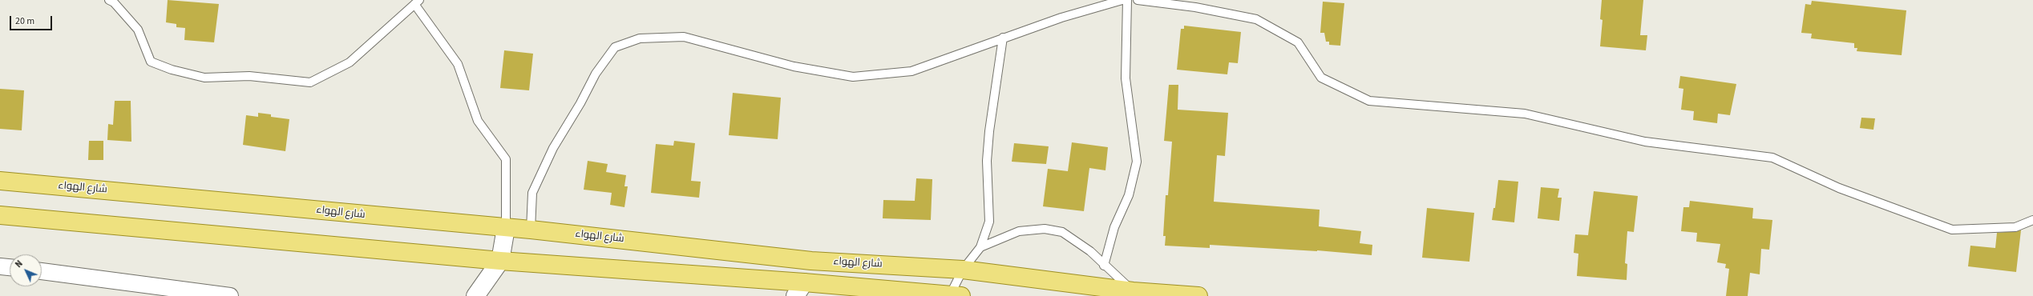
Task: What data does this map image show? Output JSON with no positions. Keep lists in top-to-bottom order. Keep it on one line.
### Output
{"streets":{"main road":["شارع الهواء"]},"scale_bar":"20 m","north":"top left"}
